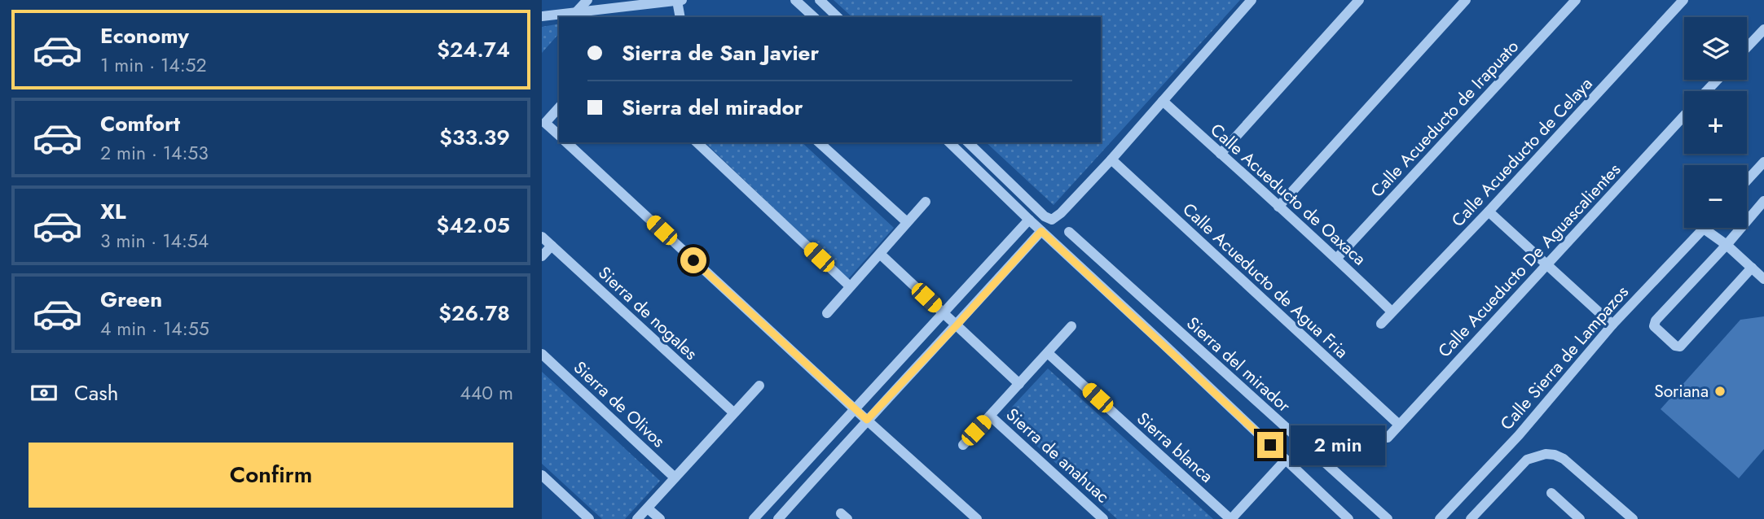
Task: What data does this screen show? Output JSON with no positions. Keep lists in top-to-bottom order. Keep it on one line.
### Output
{"streets":{"street":["Calle Acueducto de Irapuato","Calle Acueducto de Celaya","Calle Acueducto de Oaxaca","Calle Acueducto De Aguascalientes","Calle Acueducto de Agua Fria","Sierra de nogales","Calle Sierra de Lampazos","Sierra del mirador","Sierra de Olivos","Sierra blanca","Sierra de anahuac"]},"crossings":[["Calle Acueducto de Irapuato","Calle Acueducto de Oaxaca"],["Calle Acueducto de Celaya","Calle Acueducto de Oaxaca"],["Calle Acueducto De Aguascalientes","Calle Acueducto de Agua Fria"]],"places":["Soriana"],"page":{"list":[{"name":"Economy","note":"1 min · 14:52","value":"$24.74"},{"name":"Comfort","note":"2 min · 14:53","value":"$33.39"},{"name":"XL","note":"3 min · 14:54","value":"$42.05"},{"name":"Green","note":"4 min · 14:55","value":"$26.78"}],"map_buttons":["+","−"],"banner":["Sierra de San Javier","Sierra del mirador"],"pay":["Cash","440 m"],"bubble":"2 min","buttons":"Confirm"}}
